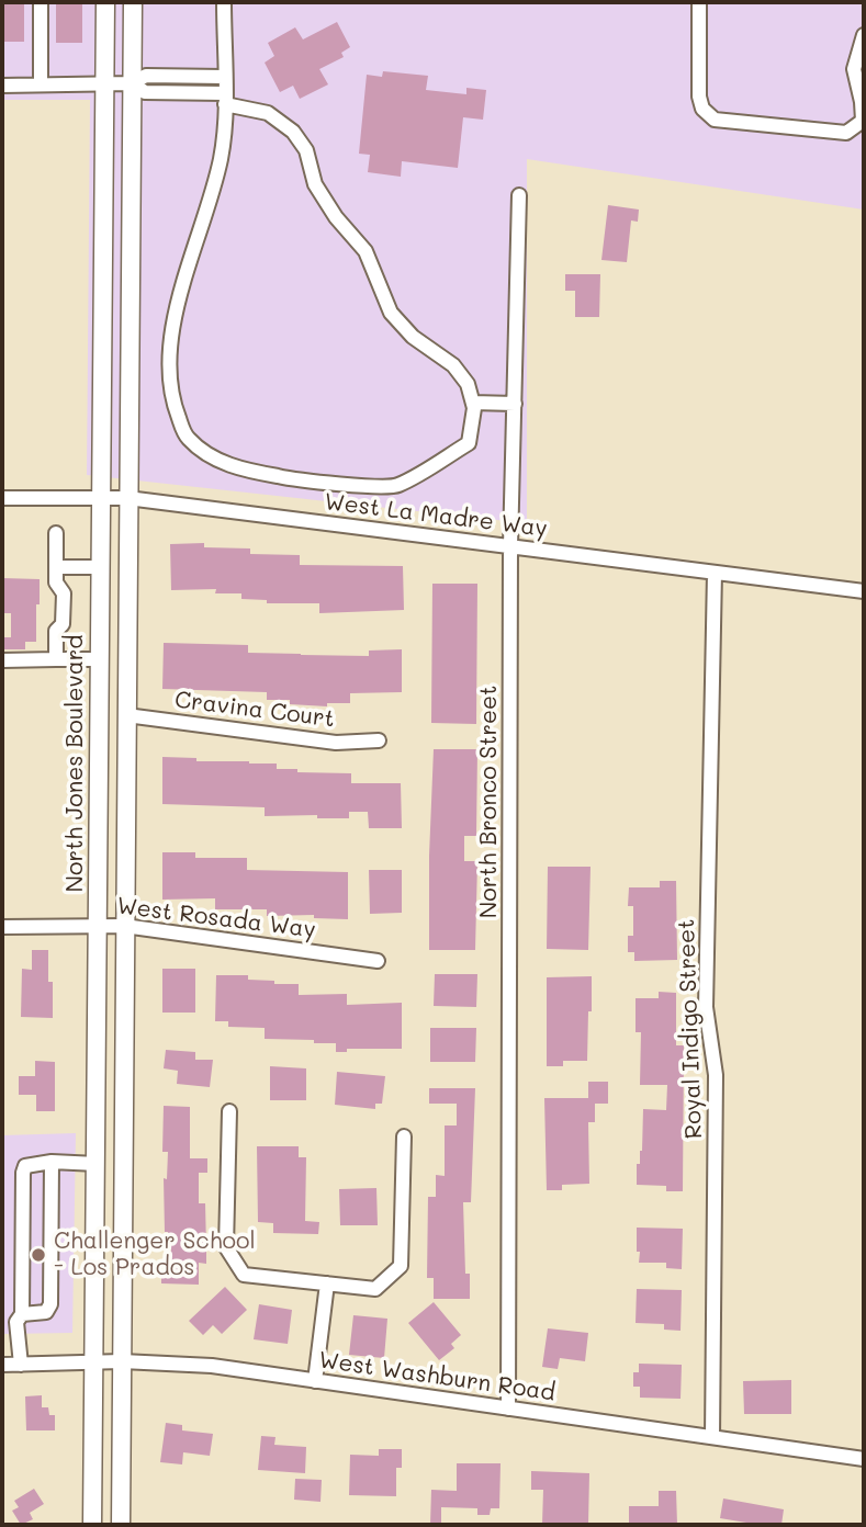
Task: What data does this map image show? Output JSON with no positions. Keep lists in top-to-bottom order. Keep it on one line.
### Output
{"streets":{"main road":["North Jones Boulevard"],"street":["West La Madre Way","Cravina Court","North Bronco Street","West Rosada Way","Royal Indigo Street","West Washburn Road"]},"crossings":[["West La Madre Way","North Jones Boulevard"],["West La Madre Way","North Bronco Street"],["West La Madre Way","Royal Indigo Street"],["North Jones Boulevard","West Rosada Way"],["North Jones Boulevard","West Washburn Road"],["North Bronco Street","West Washburn Road"],["Royal Indigo Street","West Washburn Road"]],"places":["Challenger School - Los Prados"]}
